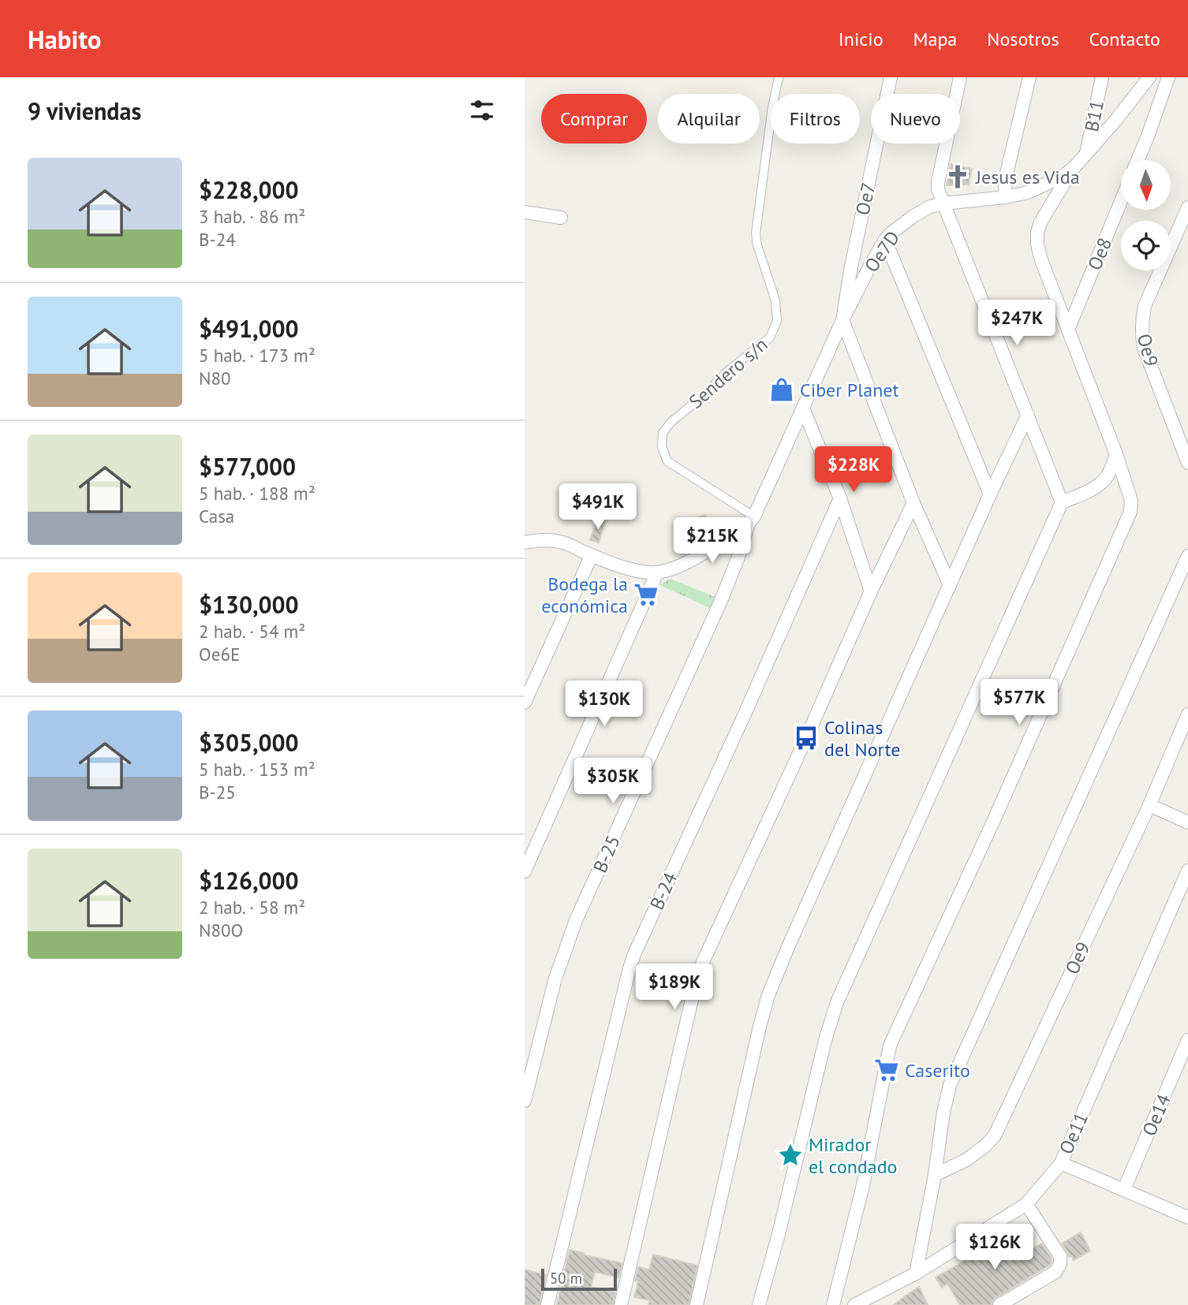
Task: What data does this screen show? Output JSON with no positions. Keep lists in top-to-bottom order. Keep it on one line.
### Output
{"streets":{"street":["B11","Oe7","Oe7D","Oe8","Oe9","Sendero s/n","B-25","B-24","Oe14","Oe11"]},"crossings":[["B11","Oe7D"],["Oe7","Oe7D"],["Oe7D","Sendero s/n"],["Oe7D","B-25"],["Sendero s/n","B-25"]],"places":{"church":["Jesus es Vida"],"shop":["Ciber Planet"],"supermarket":["Bodega la económica","Caserito"],"bus stop":["Colinas del Norte"],"place":["Mirador el condado"]},"scale_bar":"50 m","north":"bottom","page":{"header":"Habito","nav":["Inicio","Mapa","Nosotros","Contacto"],"heading":"9 viviendas","chip":["Comprar","Alquilar","Filtros","Nuevo"],"list":[{"name":"$228,000","note":"3 hab. · 86 m² · B-24"},{"name":"$491,000","note":"5 hab. · 173 m² · N80"},{"name":"$577,000","note":"5 hab. · 188 m² · Casa"},{"name":"$130,000","note":"2 hab. · 54 m² · Oe6E"},{"name":"$305,000","note":"5 hab. · 153 m² · B-25"},{"name":"$126,000","note":"2 hab. · 58 m² · N80O"}],"price":["$247K","$228K","$491K","$215K","$577K","$130K","$305K","$189K","$126K"],"scale":"50 m"}}
